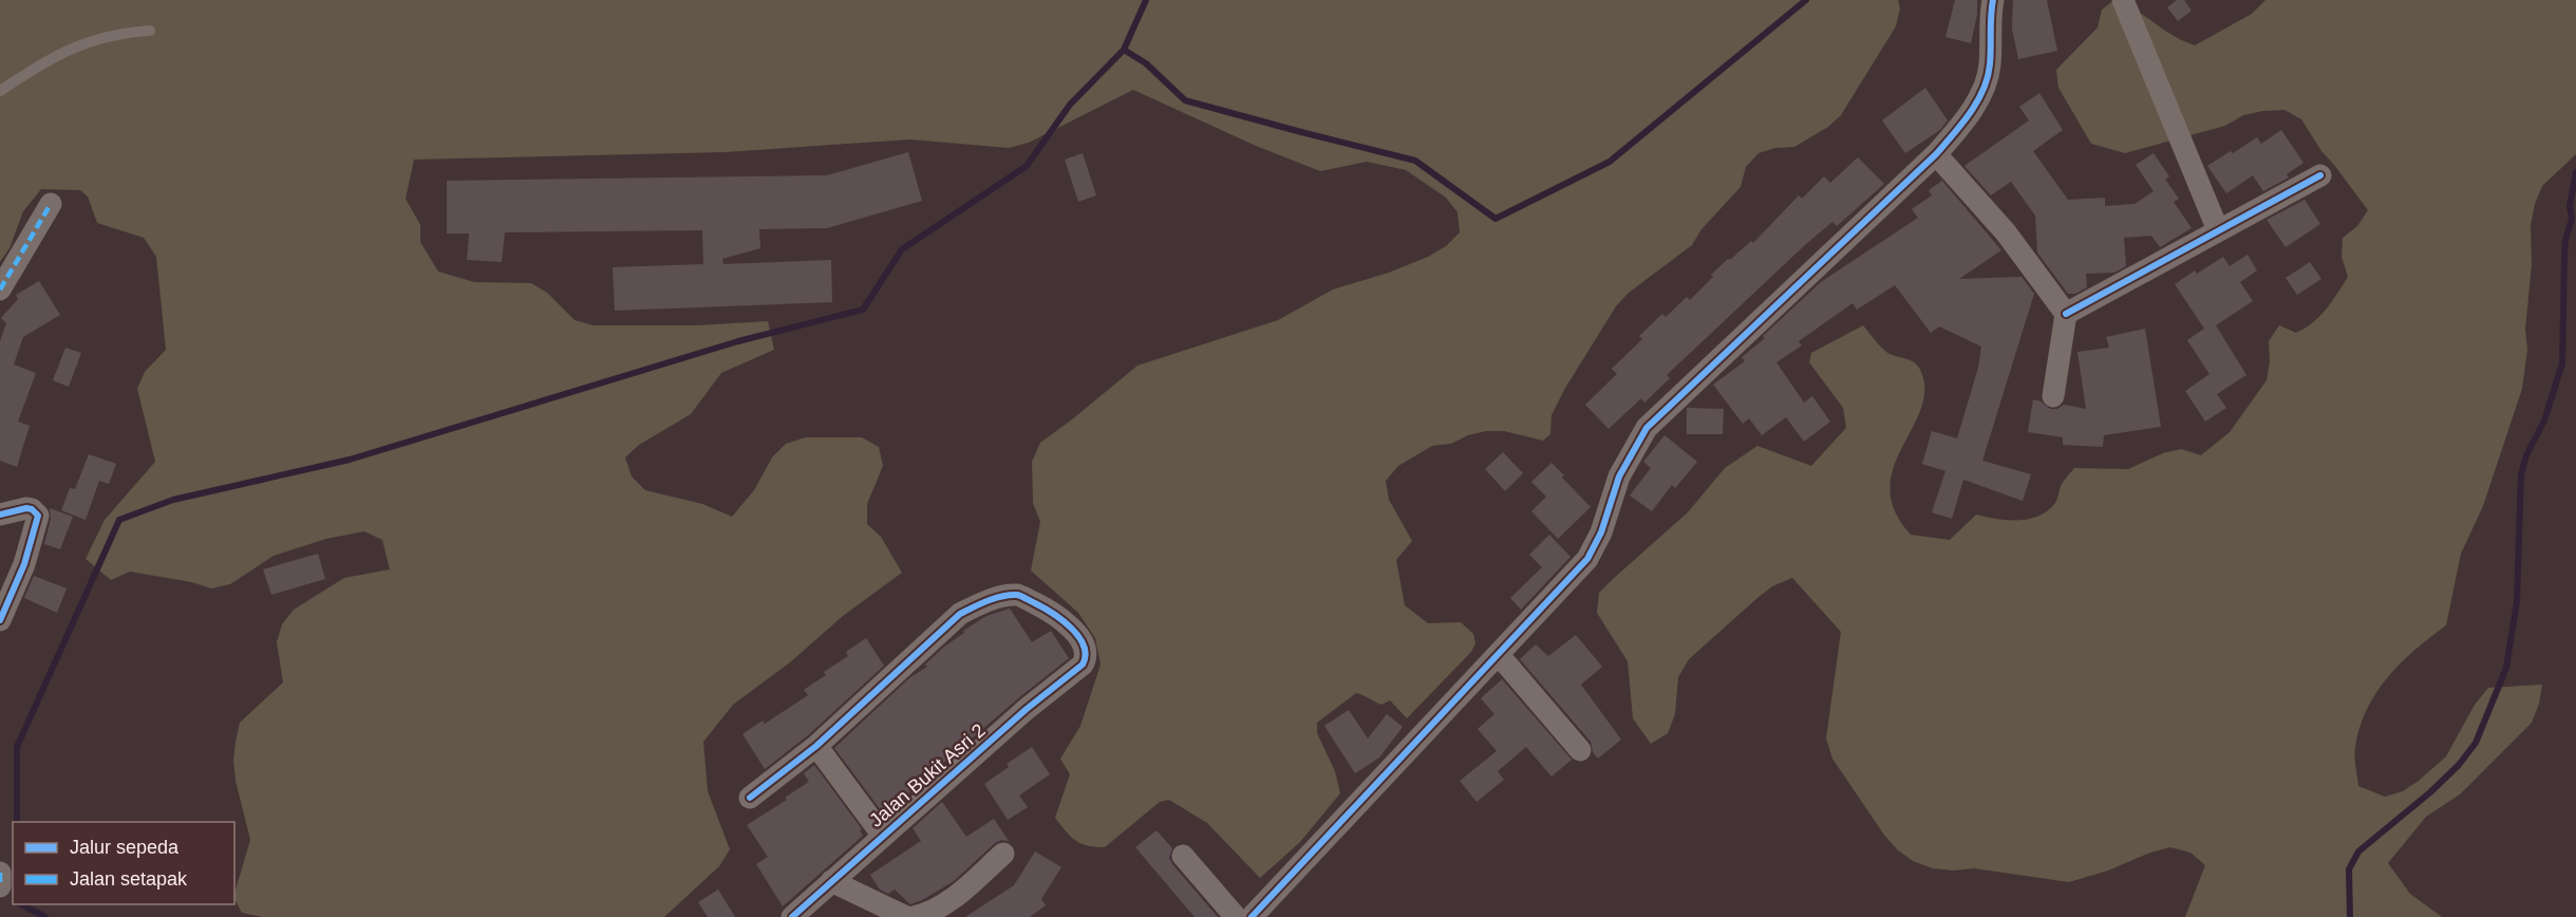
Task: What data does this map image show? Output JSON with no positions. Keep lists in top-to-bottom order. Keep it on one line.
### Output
{"streets":{"street":["Jalan Bukit Asri 2"]},"legend":["Jalur sepeda","Jalan setapak"]}
